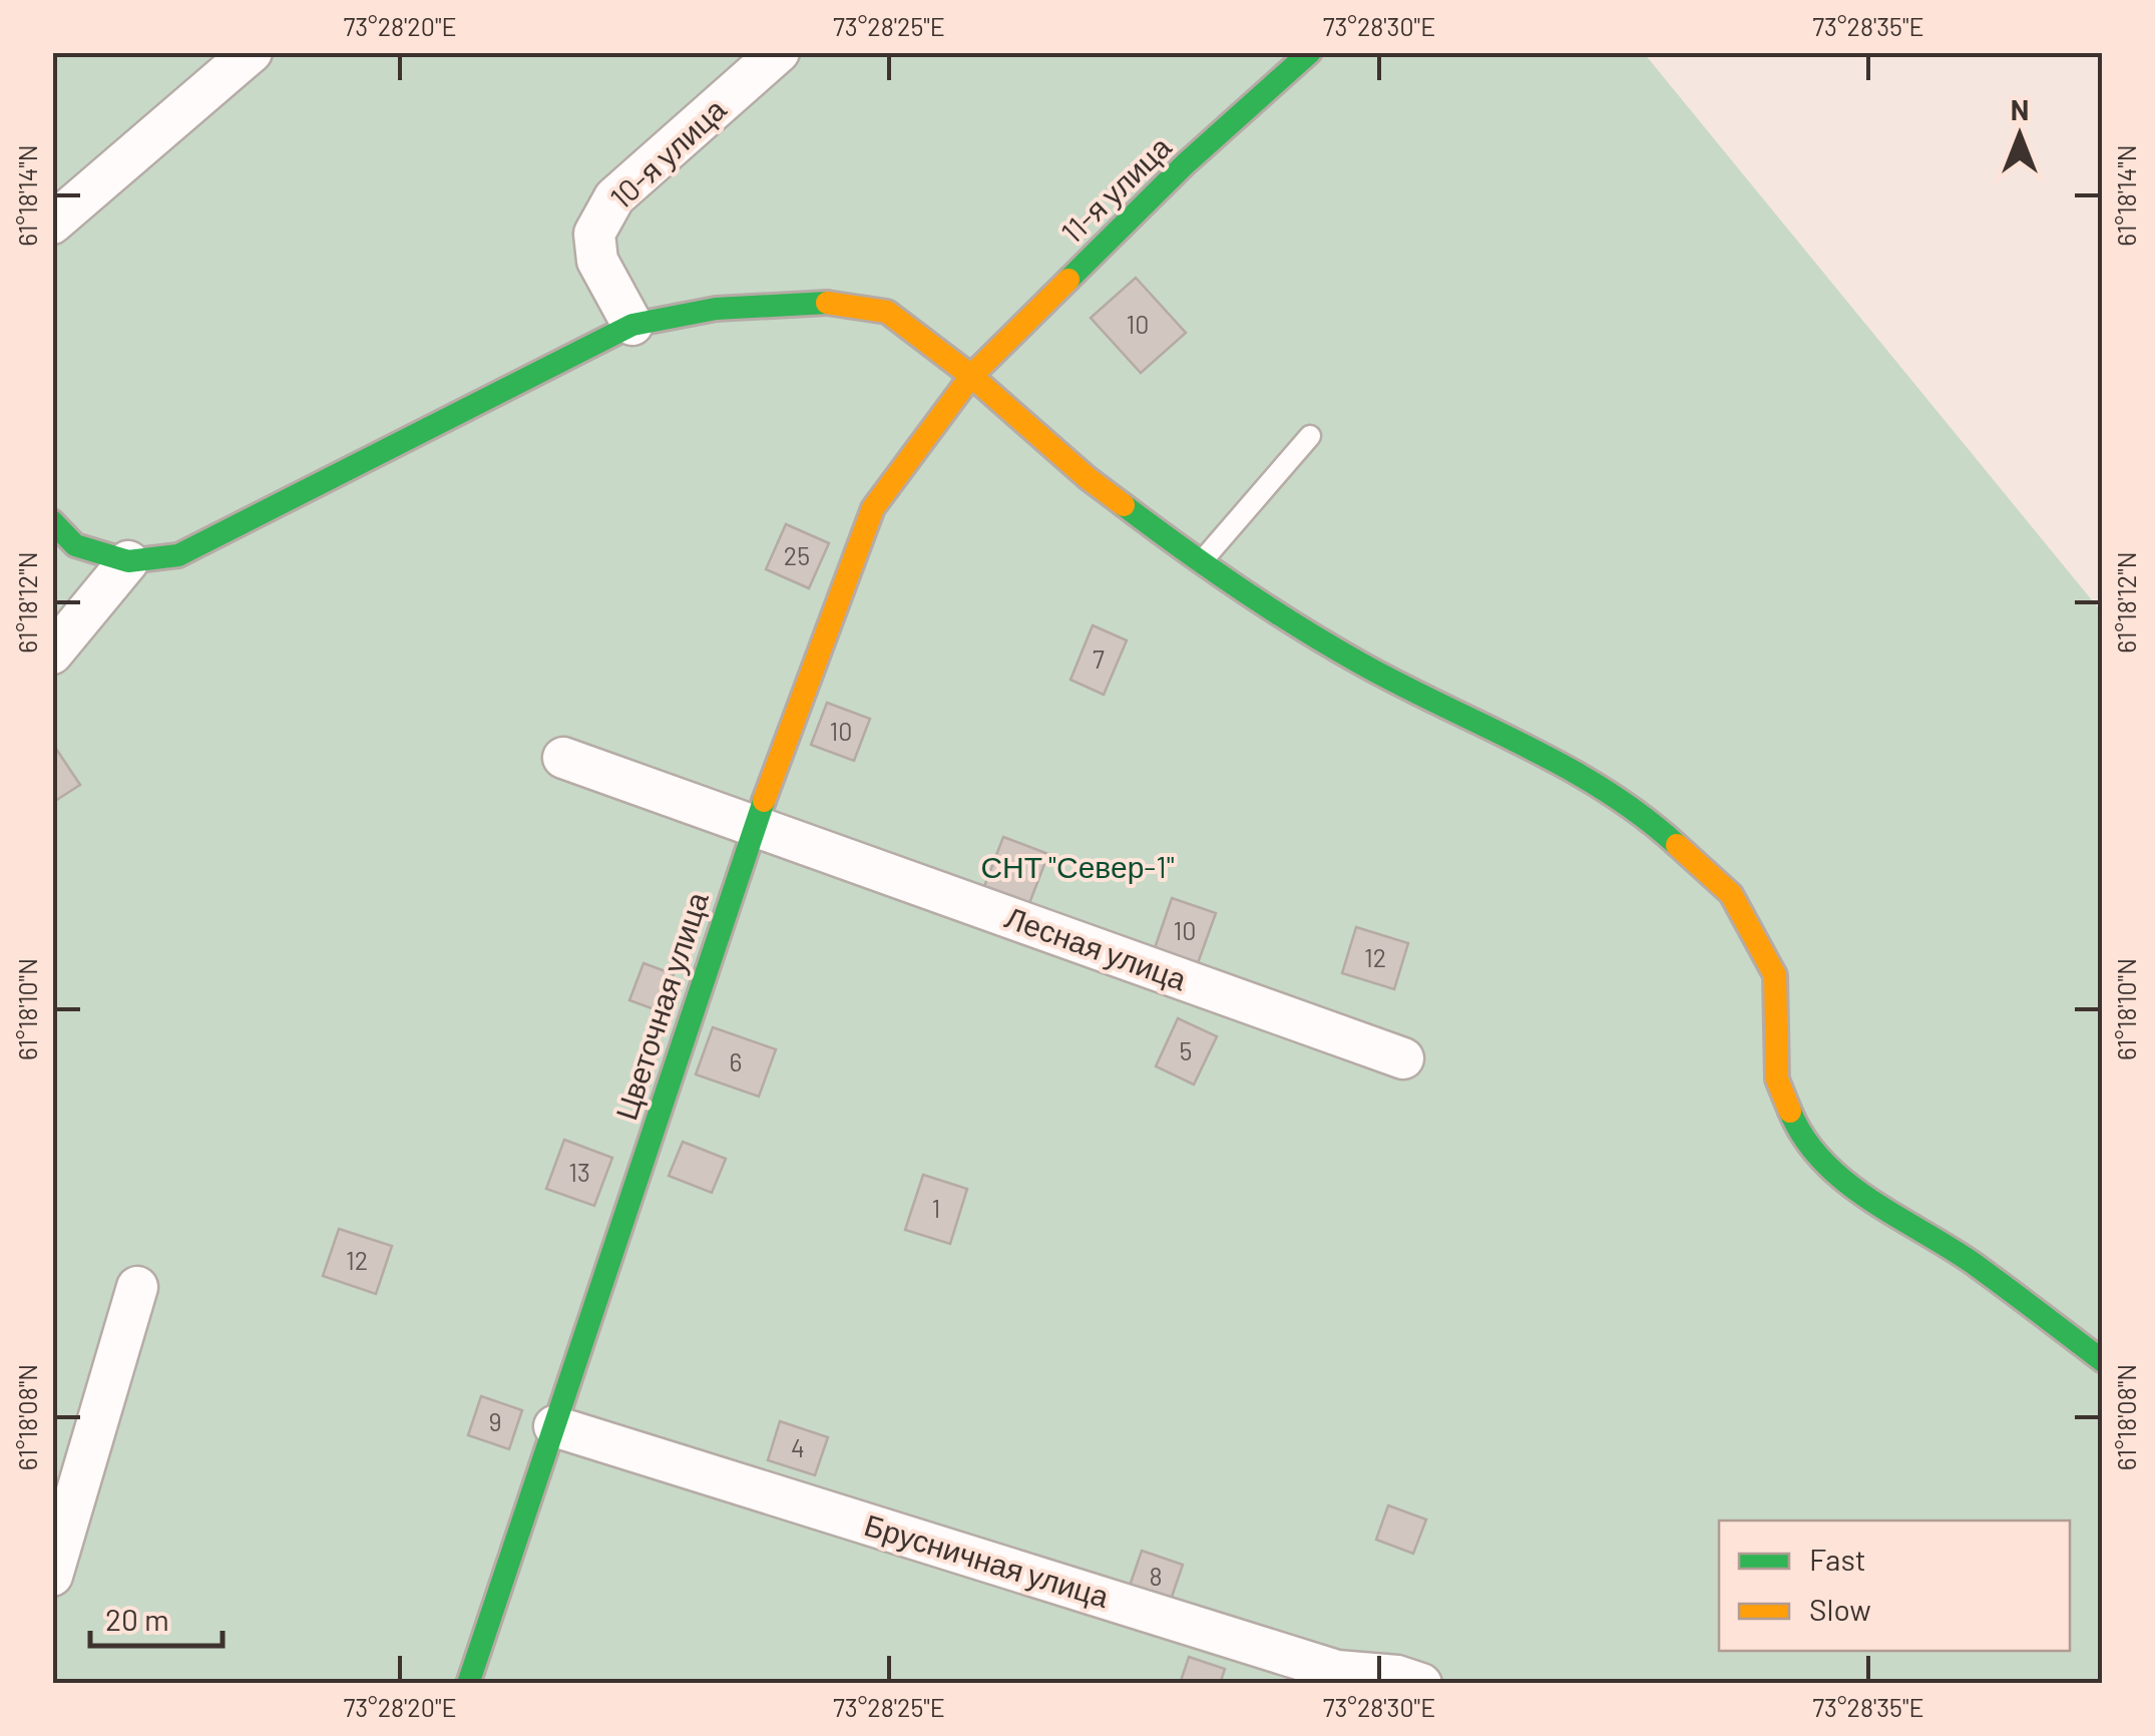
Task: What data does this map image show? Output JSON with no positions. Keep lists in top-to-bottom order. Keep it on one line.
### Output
{"streets":{"street":["10-я улица","11-я улица","Лесная улица","Цветочная улица","Брусничная улица"]},"crossings":[["11-я улица","Цветочная улица"],["Лесная улица","Цветочная улица"],["Цветочная улица","Брусничная улица"]],"parks":["СНТ \"Север-1\""],"house_numbers":["10","25","7","10","10","12","5","6","13","1","12","9","4","8"],"legend":["Fast","Slow"],"scale_bar":"20 m","north":"top","coordinates":["73°28'20\"E","73°28'25\"E","73°28'30\"E","73°28'35\"E","61°18'14\"N","61°18'12\"N","61°18'10\"N","61°18'08\"N"]}
